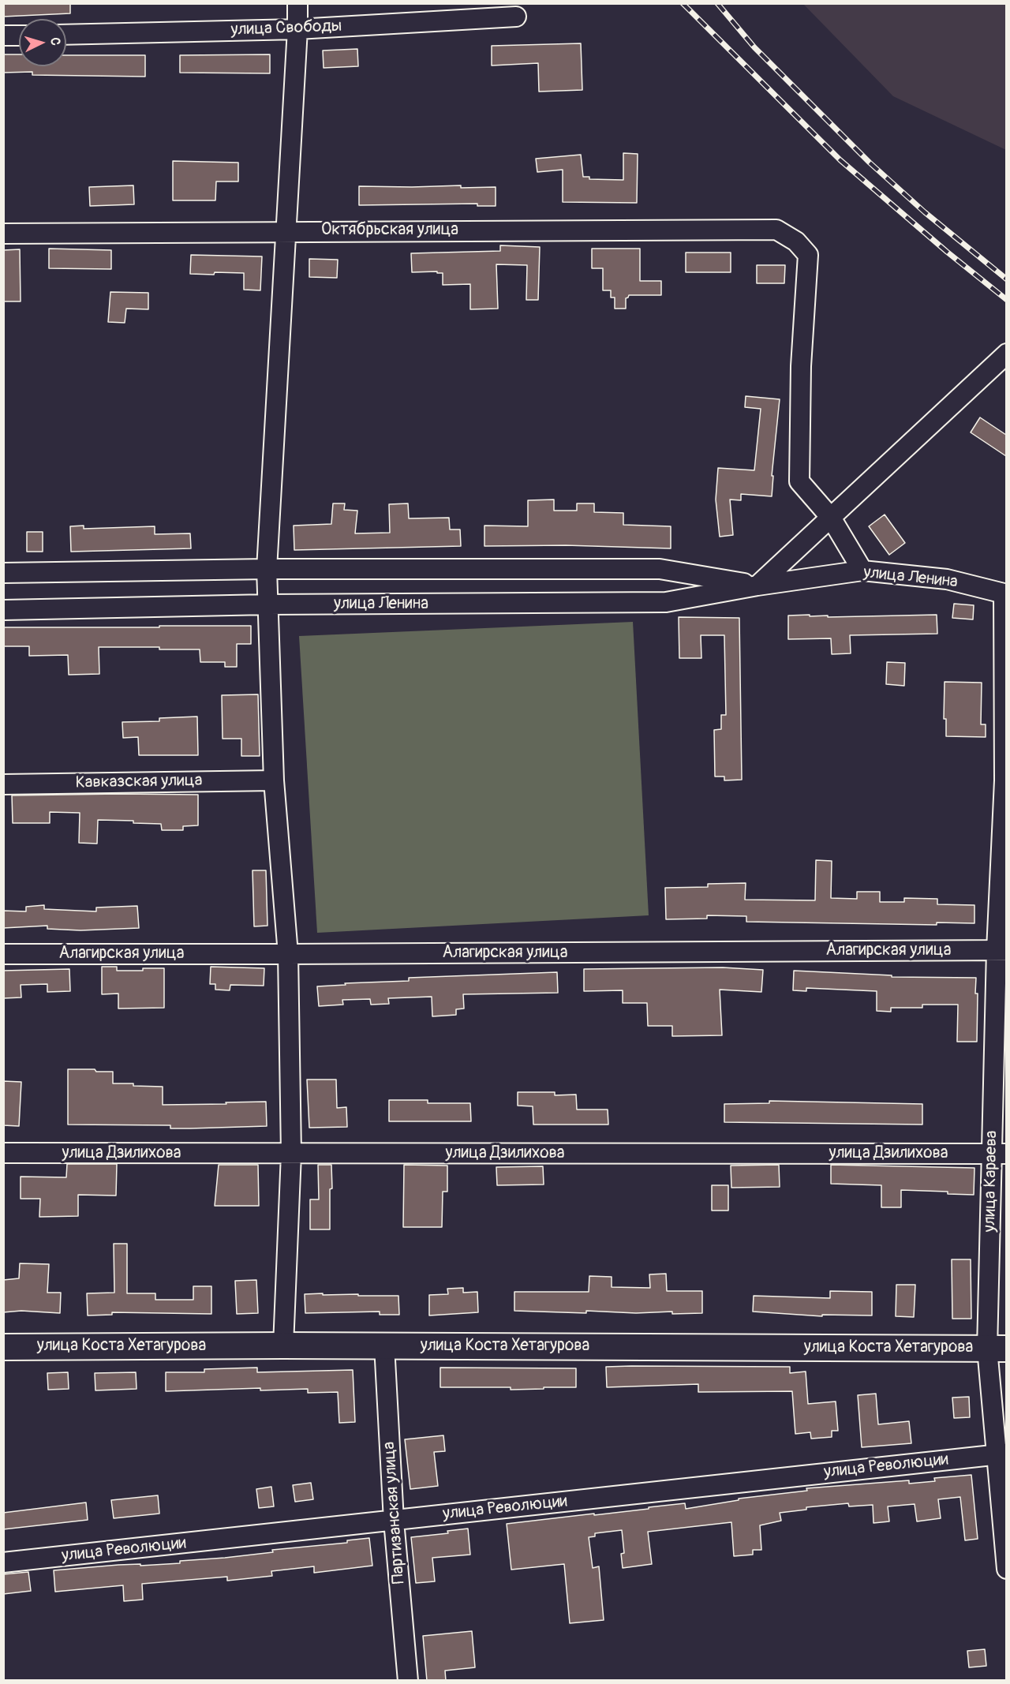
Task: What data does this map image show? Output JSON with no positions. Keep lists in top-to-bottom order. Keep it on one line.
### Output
{"streets":{"main road":["улица Коста Хетагурова"],"street":["улица Свободы","Октябрьская улица","улица Ленина","Кавказская улица","Алагирская улица","улица Дзилихова","улица Караева","улица Революции","Партизанская улица"]},"crossings":[["улица Ленина","улица Караева"],["Алагирская улица","улица Караева"],["улица Дзилихова","улица Караева"],["улица Караева","улица Коста Хетагурова"],["улица Караева","улица Революции"],["улица Коста Хетагурова","Партизанская улица"],["улица Революции","Партизанская улица"]],"north":"right"}
